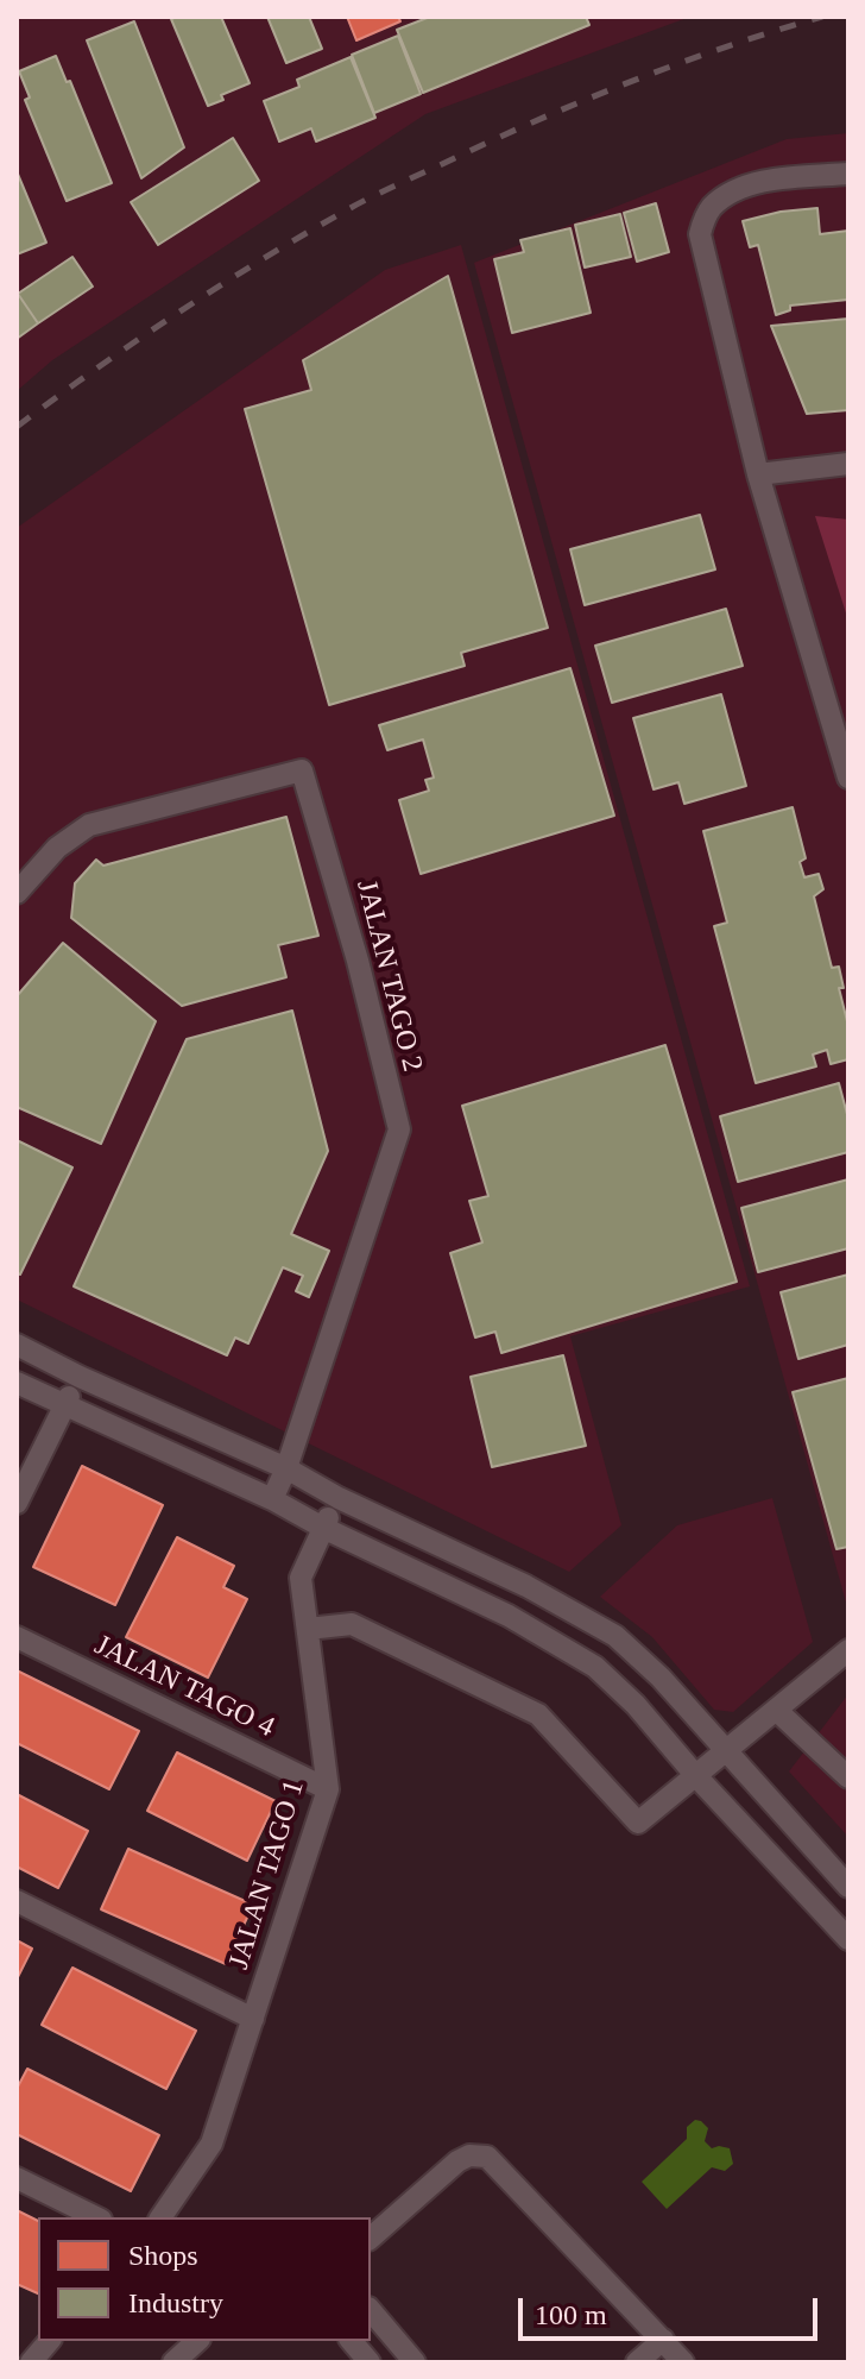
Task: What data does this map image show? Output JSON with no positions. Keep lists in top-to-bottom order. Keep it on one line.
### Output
{"streets":{"street":["JALAN TAGO 2","JALAN TAGO 4","JALAN TAGO 1"]},"crossings":[["JALAN TAGO 4","JALAN TAGO 1"]],"legend":["Shops","Industry"],"scale_bar":"100 m"}
